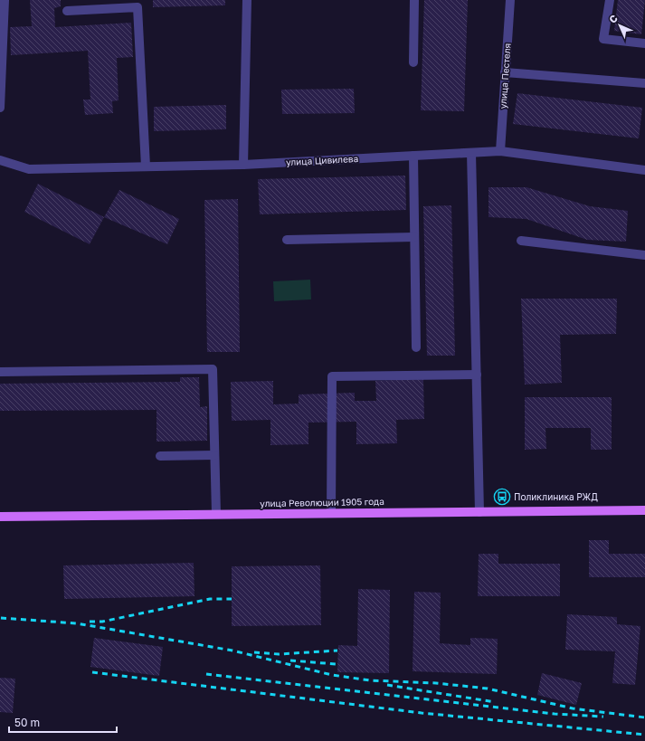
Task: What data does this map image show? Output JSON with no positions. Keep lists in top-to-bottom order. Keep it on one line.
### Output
{"streets":{"main road":["улица Революции 1905 года"],"street":["улица Пестеля","улица Цивилева"]},"crossings":[["улица Пестеля","улица Цивилева"]],"places":{"bus stop":["Поликлиника РЖД"]},"scale_bar":"50 m","north":"top left"}
